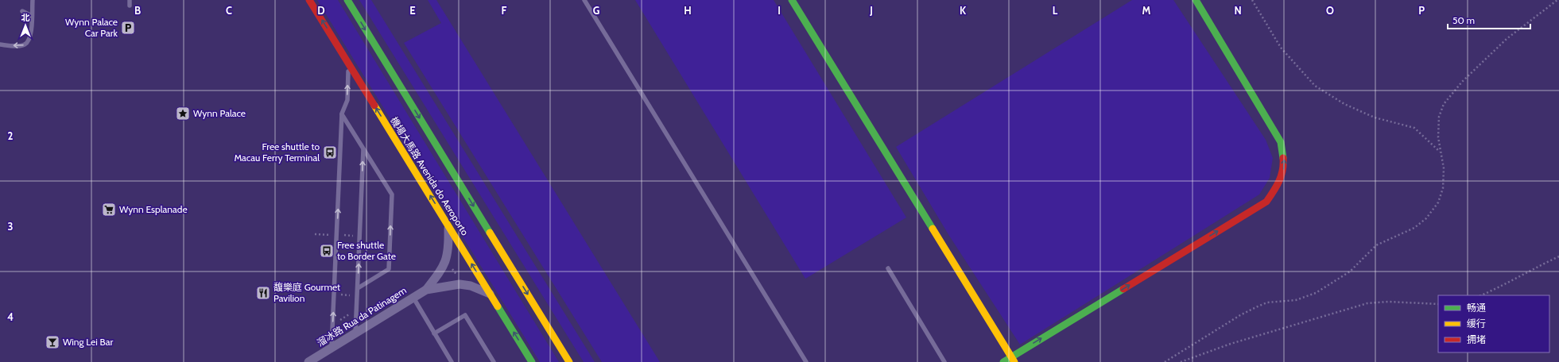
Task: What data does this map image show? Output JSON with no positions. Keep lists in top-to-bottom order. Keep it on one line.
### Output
{"streets":{"street":["機場大馬路 Avenida do Aeroporto","溜冰路 Rua da Patinagem"]},"crossings":[["機場大馬路 Avenida do Aeroporto","溜冰路 Rua da Patinagem"]],"places":{"parking":["Wynn Palace Car Park"],"place":["Wynn Palace"],"bus stop":["Free shuttle to Macau Ferry Terminal","Free shuttle to Border Gate"],"supermarket":["Wynn Esplanade"],"restaurant":["馥樂庭 Gourmet Pavilion"],"bar":["Wing Lei Bar"]},"legend":["畅通","缓行","拥堵"],"scale_bar":"50 m","north":"top","grid":{"columns":["B","C","D","E","F","G","H","I","J","K","L","M","N","O","P"],"rows":["2","3","4"]}}
